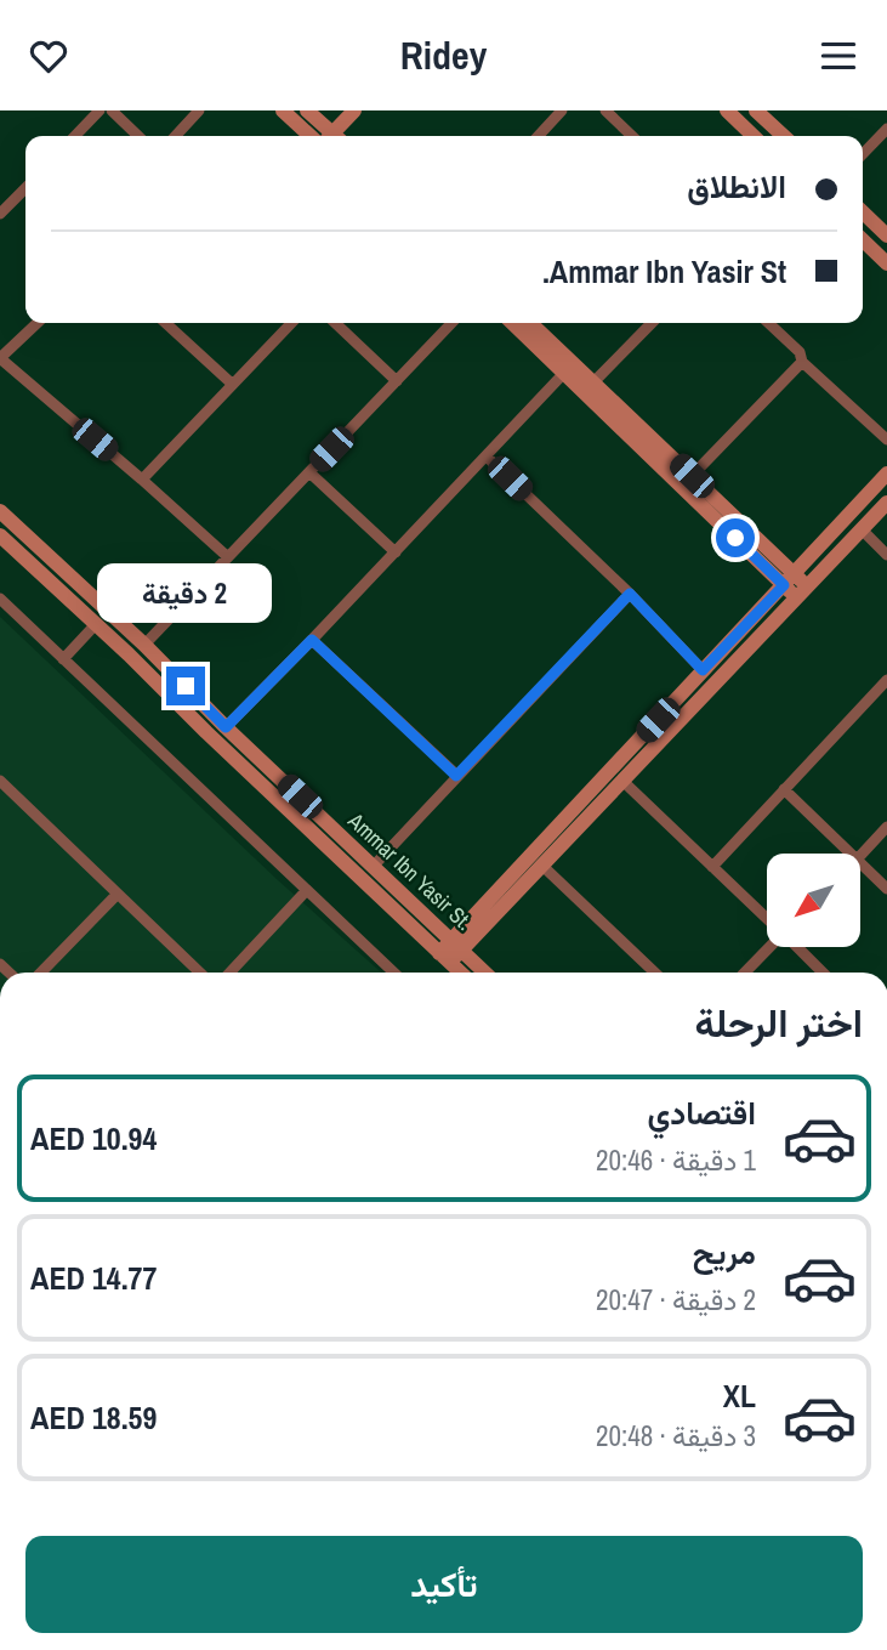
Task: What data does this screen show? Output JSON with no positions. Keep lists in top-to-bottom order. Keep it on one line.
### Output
{"streets":{"street":["Ammar Ibn Yasir St."]},"north":"bottom left","page":{"header":"Ridey","banner":["الانطلاق","Ammar Ibn Yasir St."],"bubble":"2 دقيقة","heading":"اختر الرحلة","list":[{"name":"اقتصادي","note":"1 دقيقة · 20:46","value":"AED 10.94"},{"name":"مريح","note":"2 دقيقة · 20:47","value":"AED 14.77"},{"name":"XL","note":"3 دقيقة · 20:48","value":"AED 18.59"}],"buttons":"تأكيد"}}
